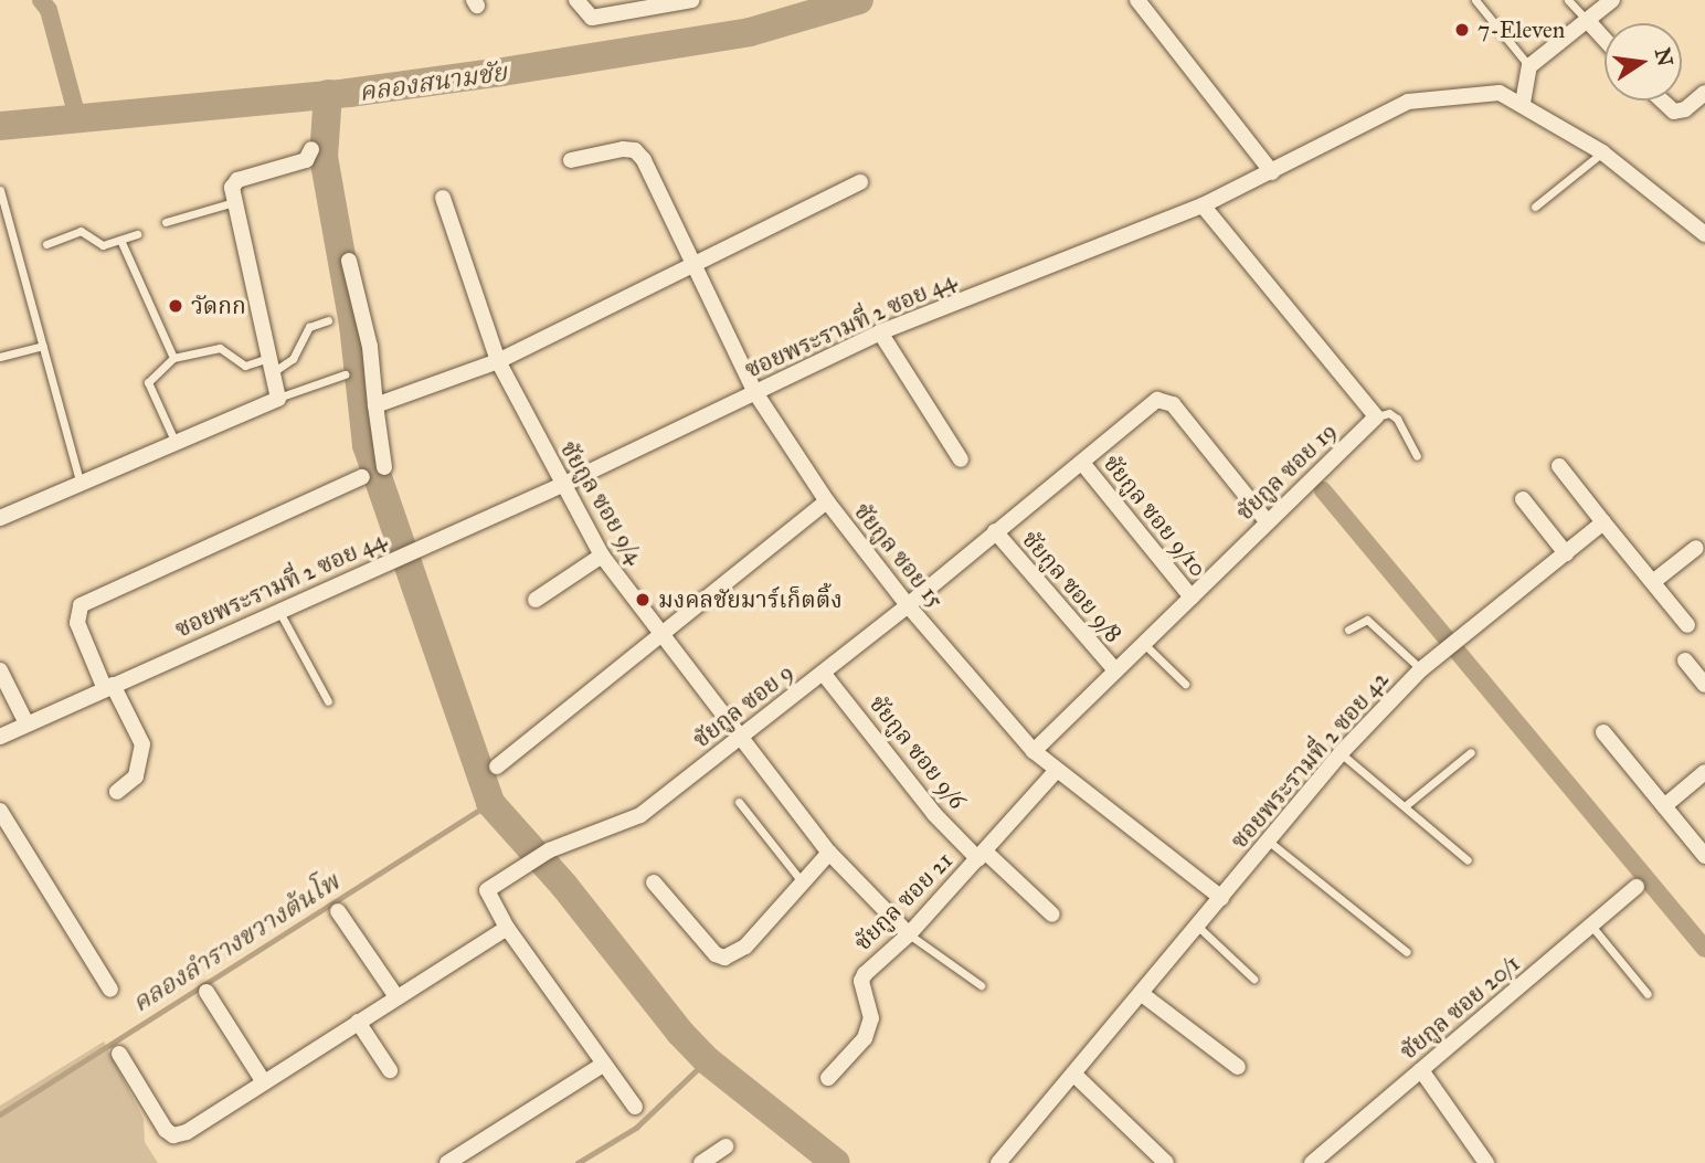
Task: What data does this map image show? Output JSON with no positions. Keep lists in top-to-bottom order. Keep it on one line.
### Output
{"streets":{"street":["ซอยพระรามที่ 2 ซอย 44","ชัยกูล ซอย 19","ชัยกูล ซอย 9/4","ชัยกูล ซอย 9/10","ชัยกูล ซอย 15","ชัยกูล ซอย 9/8","ชัยกูล ซอย 9","ชัยกูล ซอย 9/6","ซอยพระรามที่ 2 ซอย 42","ชัยกูล ซอย 21","ชัยกูล ซอย 20/1"]},"crossings":[["ซอยพระรามที่ 2 ซอย 44","ชัยกูล ซอย 9/4"],["ซอยพระรามที่ 2 ซอย 44","ชัยกูล ซอย 15"],["ชัยกูล ซอย 19","ชัยกูล ซอย 9/10"],["ชัยกูล ซอย 19","ชัยกูล ซอย 15"],["ชัยกูล ซอย 19","ชัยกูล ซอย 9/8"],["ชัยกูล ซอย 19","ชัยกูล ซอย 9"],["ชัยกูล ซอย 9/4","ชัยกูล ซอย 9"],["ชัยกูล ซอย 9/4","ชัยกูล ซอย 21"],["ชัยกูล ซอย 9/10","ชัยกูล ซอย 9"],["ชัยกูล ซอย 15","ชัยกูล ซอย 9"],["ชัยกูล ซอย 15","ซอยพระรามที่ 2 ซอย 42"],["ชัยกูล ซอย 15","ชัยกูล ซอย 21"],["ชัยกูล ซอย 9/8","ชัยกูล ซอย 9"],["ชัยกูล ซอย 9","ชัยกูล ซอย 9/6"],["ชัยกูล ซอย 9/6","ชัยกูล ซอย 21"]],"water":["คลองสนามชัย","คลองลำรางขวางต้นโพ"],"places":["7-Eleven","วัดกก","มงคลชัยมาร์เก็ตติ้ง"],"north":"right"}
